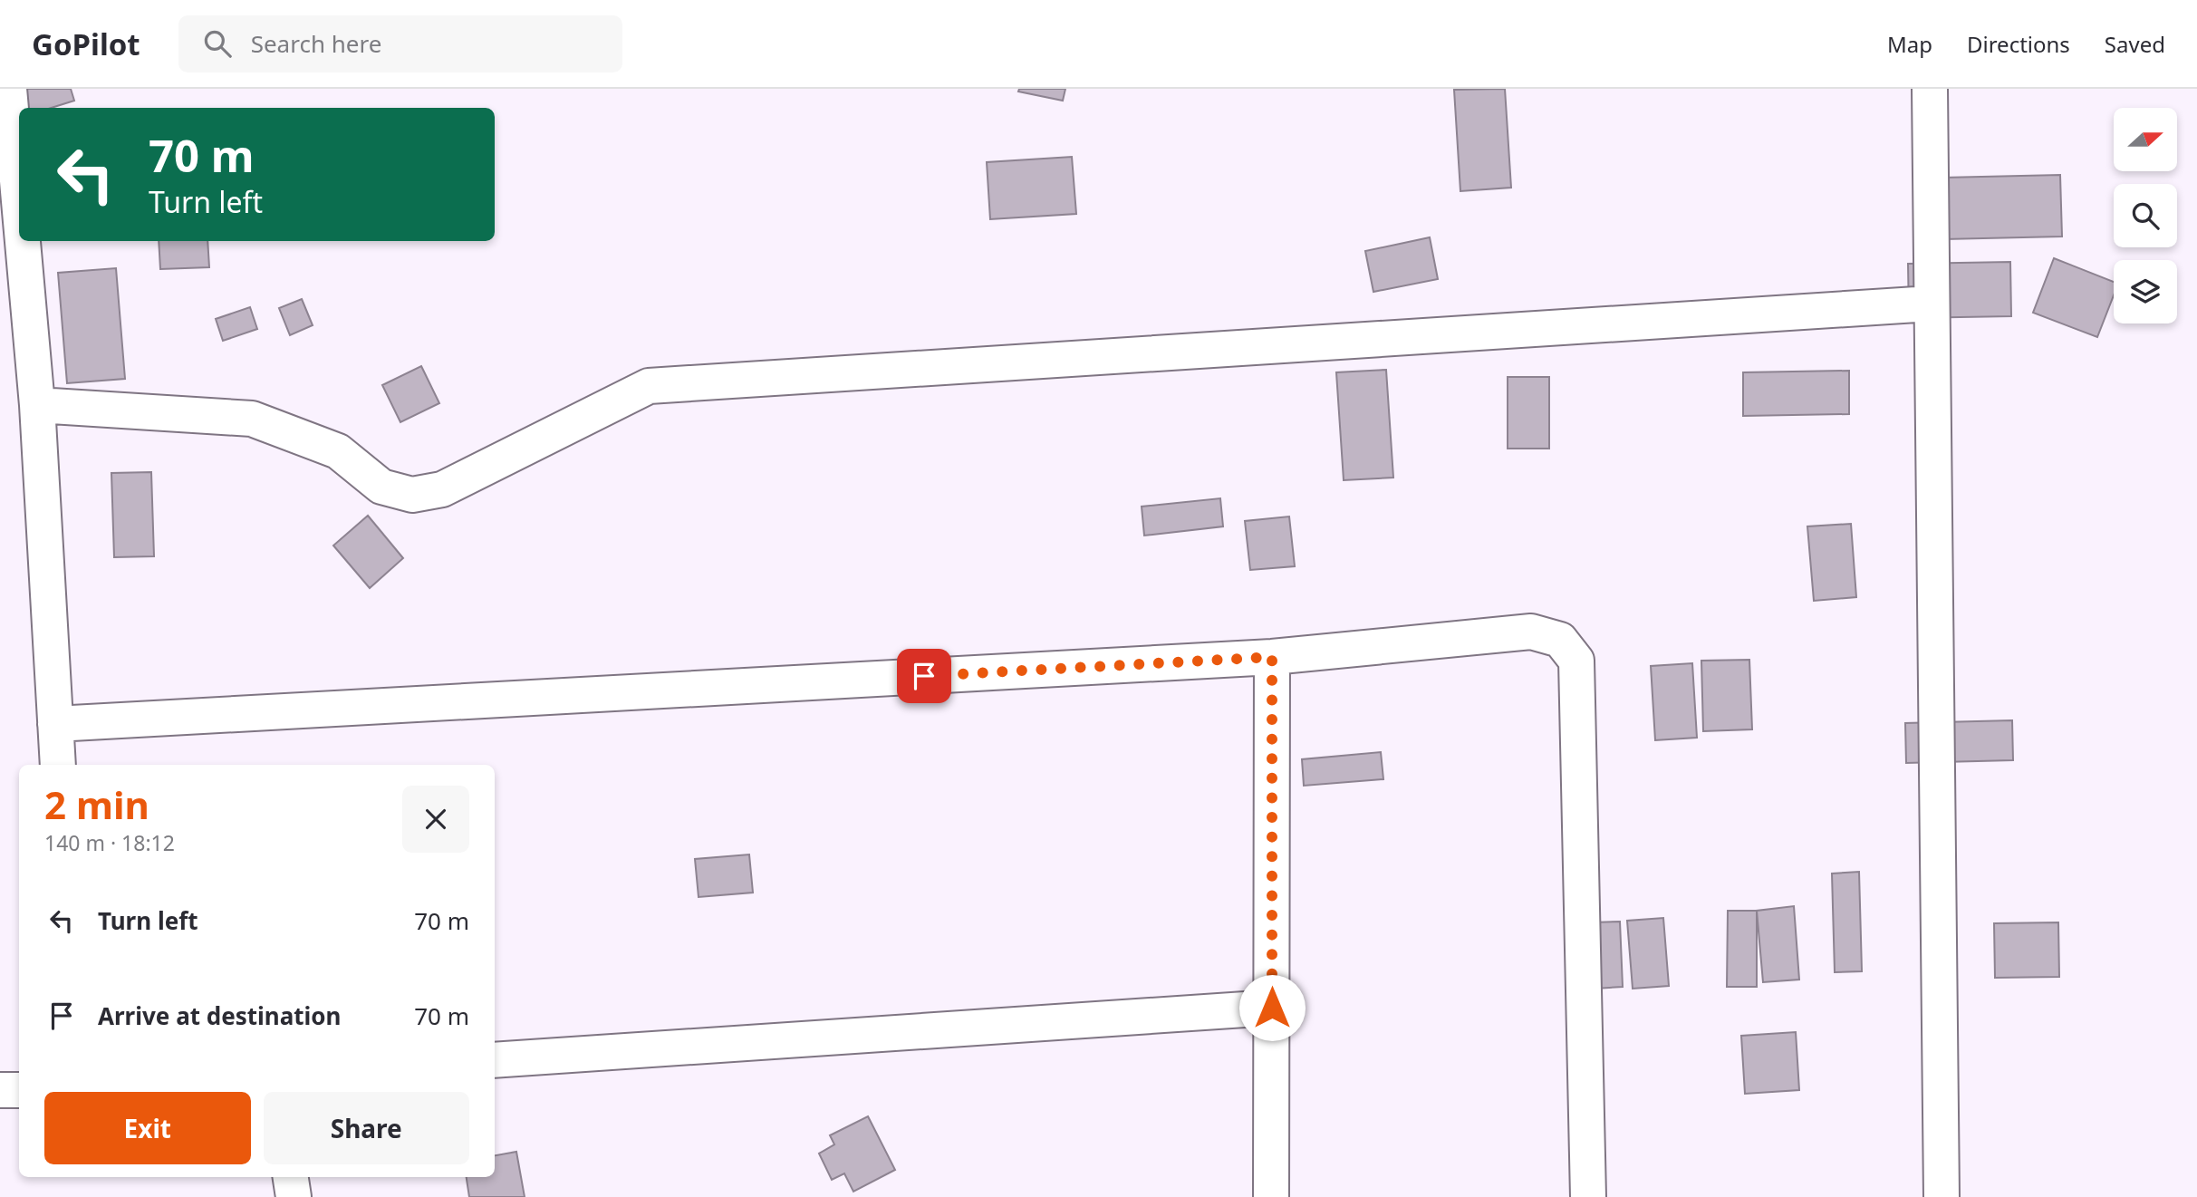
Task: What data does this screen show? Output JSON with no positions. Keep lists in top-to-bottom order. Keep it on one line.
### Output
{"north":"right","page":{"header":"GoPilot","search":"Search here","nav":["Map","Directions","Saved"],"turn":["70 m","Turn left"],"heading":["2 min","140 m · 18:12"],"list":[{"name":"Turn left","value":"70 m"},{"name":"Arrive at destination","value":"70 m"}],"buttons":["Exit","Share"]}}
